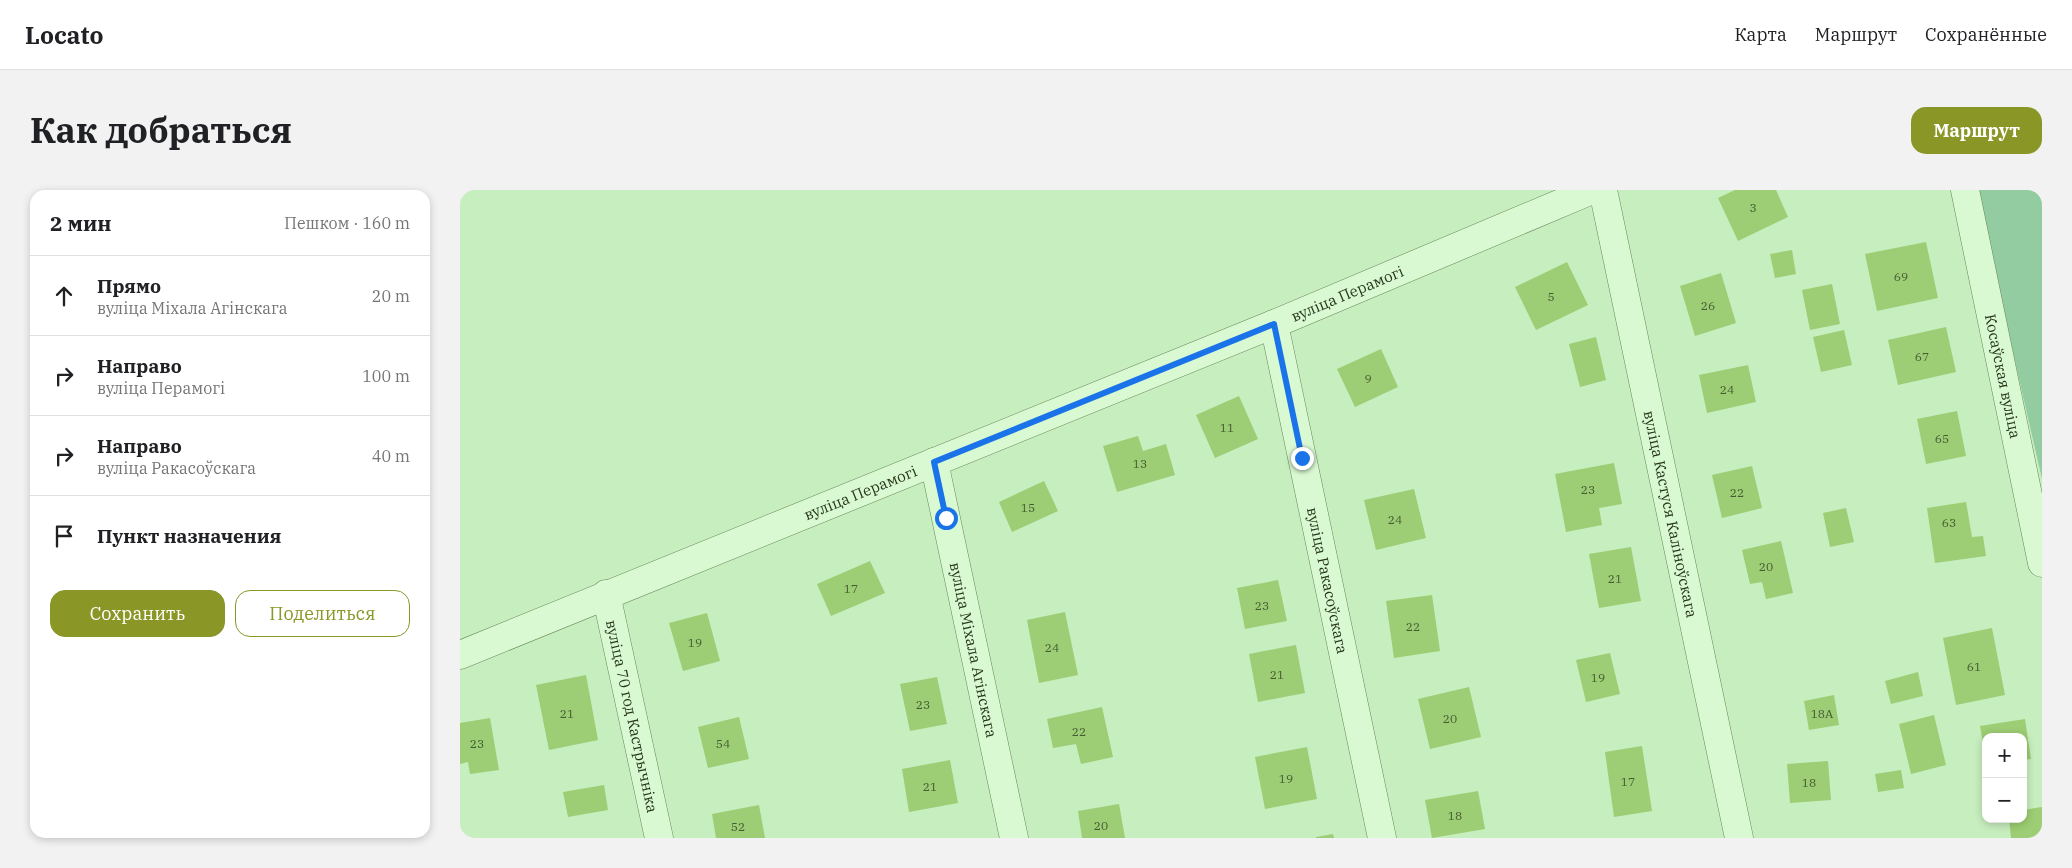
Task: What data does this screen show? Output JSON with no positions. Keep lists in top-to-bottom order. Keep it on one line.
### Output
{"streets":{"street":["вуліца Перамогі","Косаўская вуліца","вуліца Кастуся Каліноўскага","вуліца Ракасоўскага","вуліца Міхала Агінскага","вуліца 70 год Кастрычніка"]},"crossings":[["вуліца Перамогі","вуліца Ракасоўскага"],["вуліца Перамогі","вуліца Міхала Агінскага"],["вуліца Перамогі","вуліца 70 год Кастрычніка"]],"house_numbers":["3","69","5","26","67","9","24","11","65","13","23","22","15","24","63","20","21","17","23","22","19","24","61","21","19","23","21","18А","20","22","23","54","19","17","18","21","18","20","52"],"page":{"header":"Locato","nav":["Карта","Маршрут","Сохранённые"],"title":"Как добраться","buttons":["Маршрут",["Сохранить","Поделиться"]],"heading":["2 мин","Пешком · 160 m"],"list":[["Прямо","вуліца Міхала Агінскага","20 m"],["Направо","вуліца Перамогі","100 m"],["Направо","вуліца Ракасоўскага","40 m"],"Пункт назначения"],"map_buttons":["+","−"]}}
